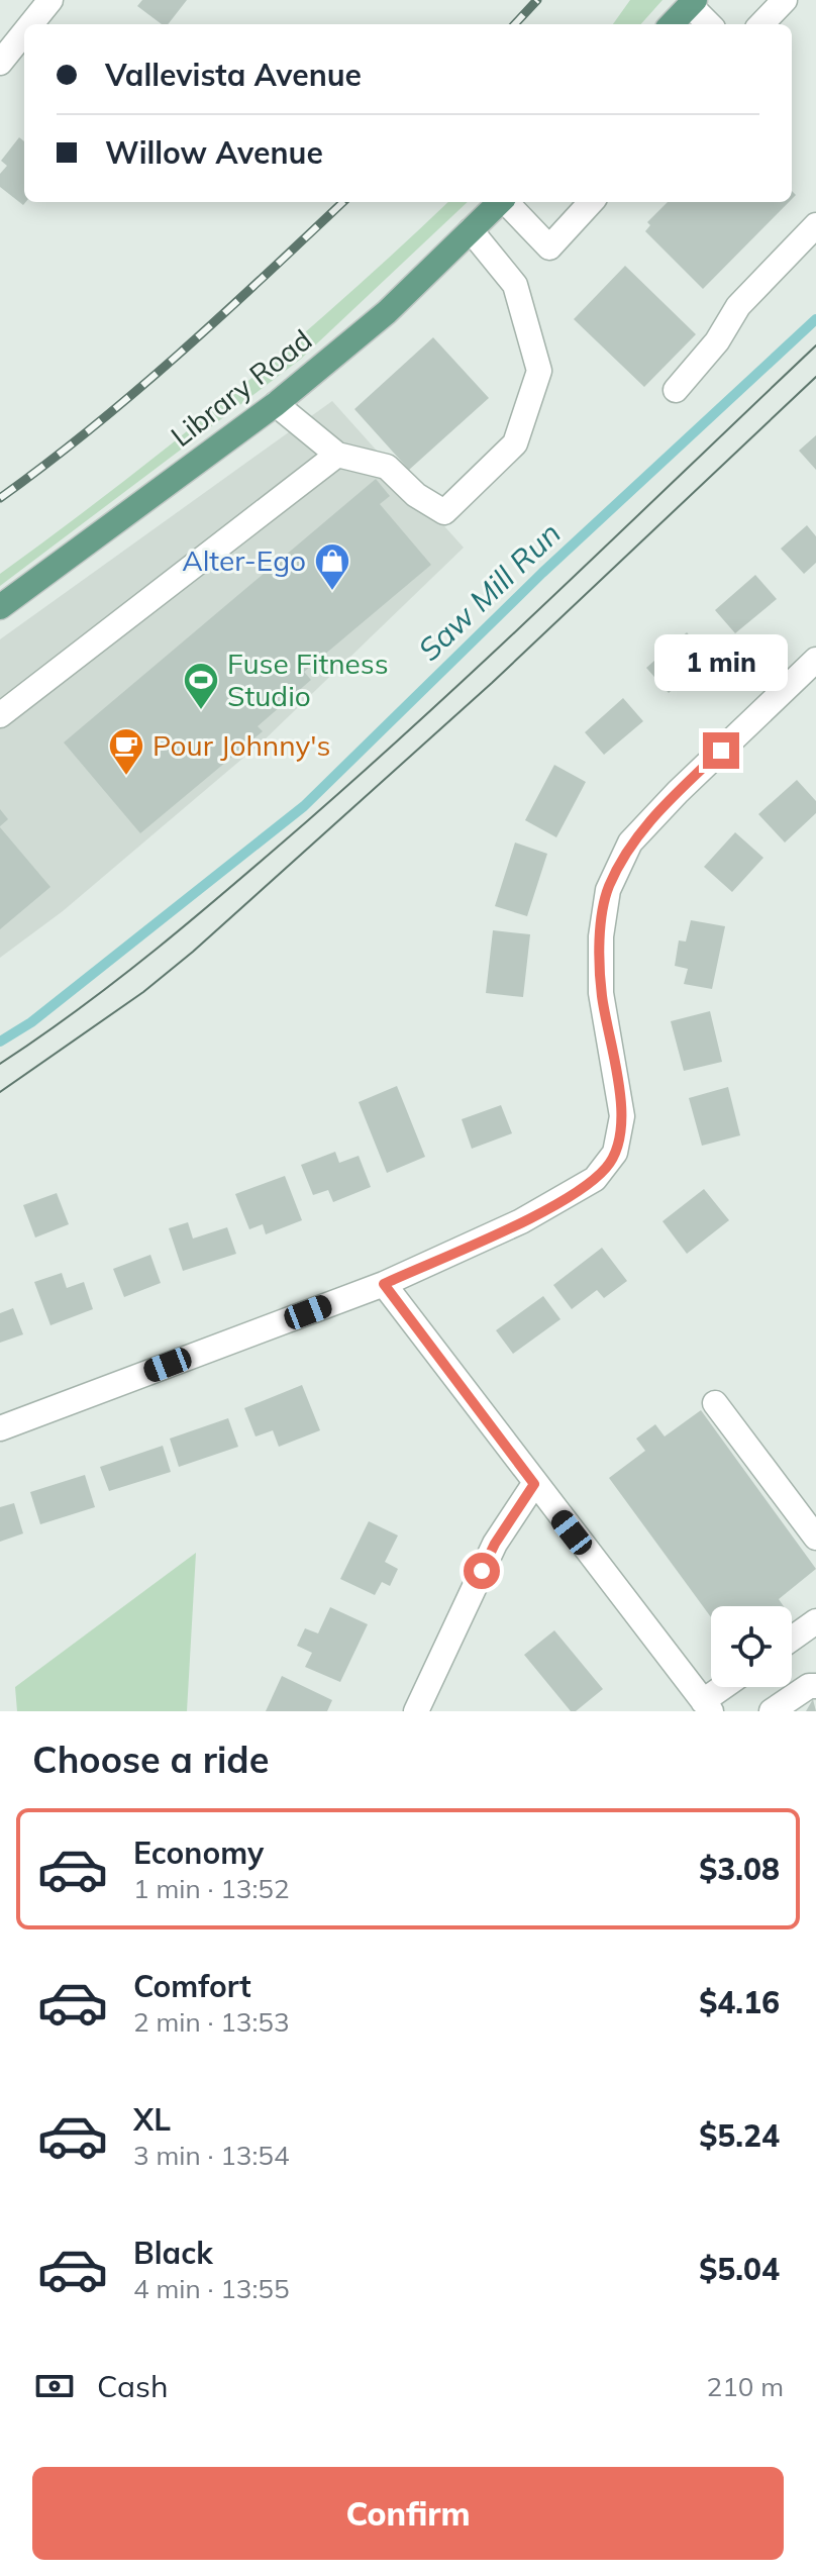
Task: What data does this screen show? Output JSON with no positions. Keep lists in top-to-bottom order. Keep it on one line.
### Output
{"streets":{"main road":["Library Road"]},"water":["Saw Mill Run"],"places":{"shop":["Alter-Ego"],"sports":["Fuse Fitness Studio"],"cafe":["Pour Johnny's"]},"page":{"banner":["Vallevista Avenue","Willow Avenue"],"bubble":"1 min","heading":"Choose a ride","list":[{"name":"Economy","note":"1 min · 13:52","value":"$3.08"},{"name":"Comfort","note":"2 min · 13:53","value":"$4.16"},{"name":"XL","note":"3 min · 13:54","value":"$5.24"},{"name":"Black","note":"4 min · 13:55","value":"$5.04"}],"pay":["Cash","210 m"],"buttons":"Confirm"}}
